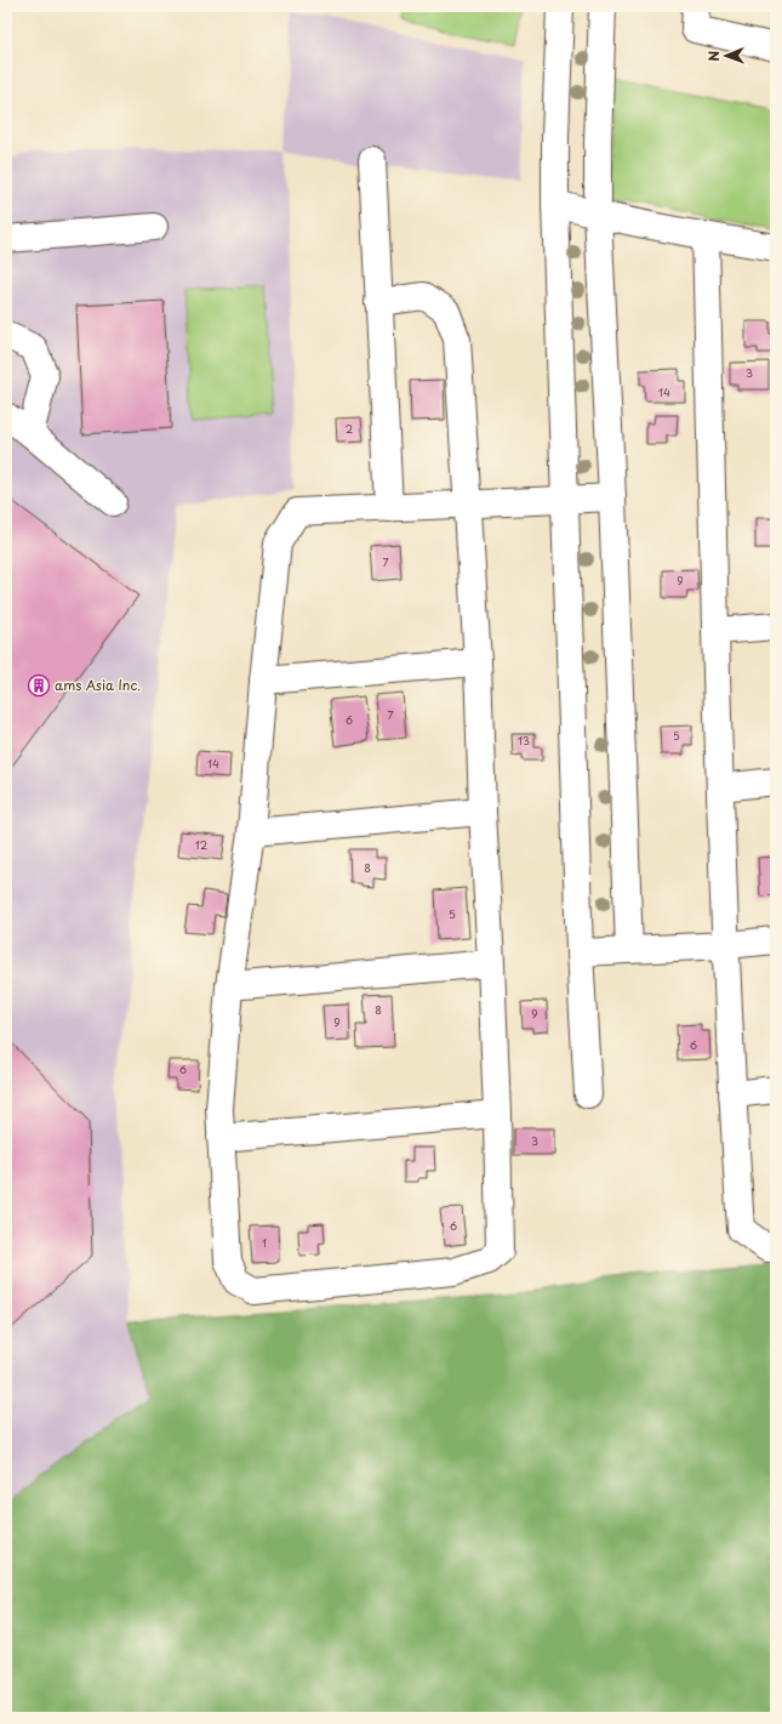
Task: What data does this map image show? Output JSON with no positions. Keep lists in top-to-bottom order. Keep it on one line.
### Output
{"places":{"building":["ams Asia Inc."]},"house_numbers":["3","14","2","7","9","7","6","5","13","14","12","8","5","8","9","9","6","6","3","6","1"],"north":"left"}
